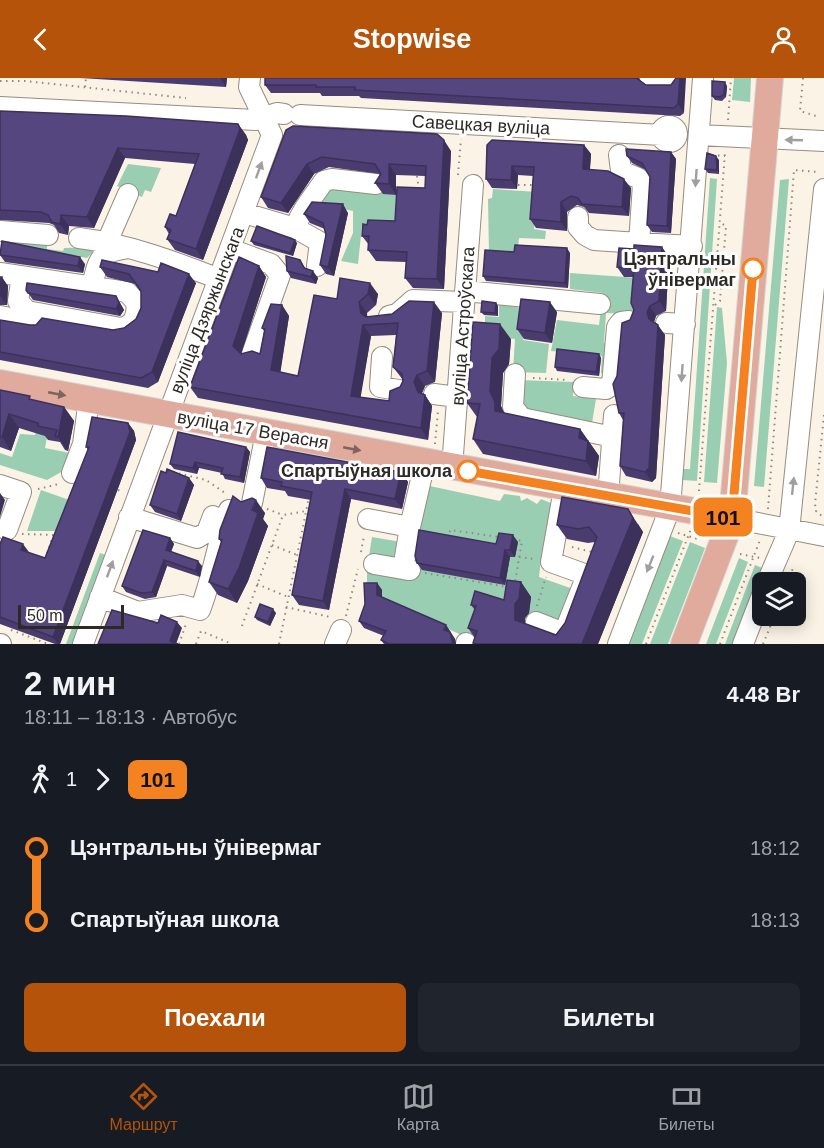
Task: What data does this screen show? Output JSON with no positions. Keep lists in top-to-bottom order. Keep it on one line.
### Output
{"streets":{"main road":["вуліца 17 Верасня"],"street":["Савецкая вуліца","вуліца Дзяржынскага","вуліца Астроўскага"]},"crossings":[["Савецкая вуліца","вуліца Дзяржынскага"],["вуліца Дзяржынскага","вуліца 17 Верасня"],["вуліца Астроўскага","вуліца 17 Верасня"]],"places":["Цэнтральны ўнівермаг","Спартыўная школа"],"lines":["bus line 101"],"scale_bar":"50 m","page":{"header":"Stopwise","on_map":"101","scale":"50 m","heading":["2 мин","18:11 – 18:13 · Автобус","4.48 Br"],"legs":["1","101"],"list":[{"name":"Цэнтральны ўнівермаг","value":"18:12"},{"name":"Спартыўная школа","value":"18:13"}],"buttons":["Поехали","Билеты"],"tabs":["Маршрут","Карта","Билеты"]}}
